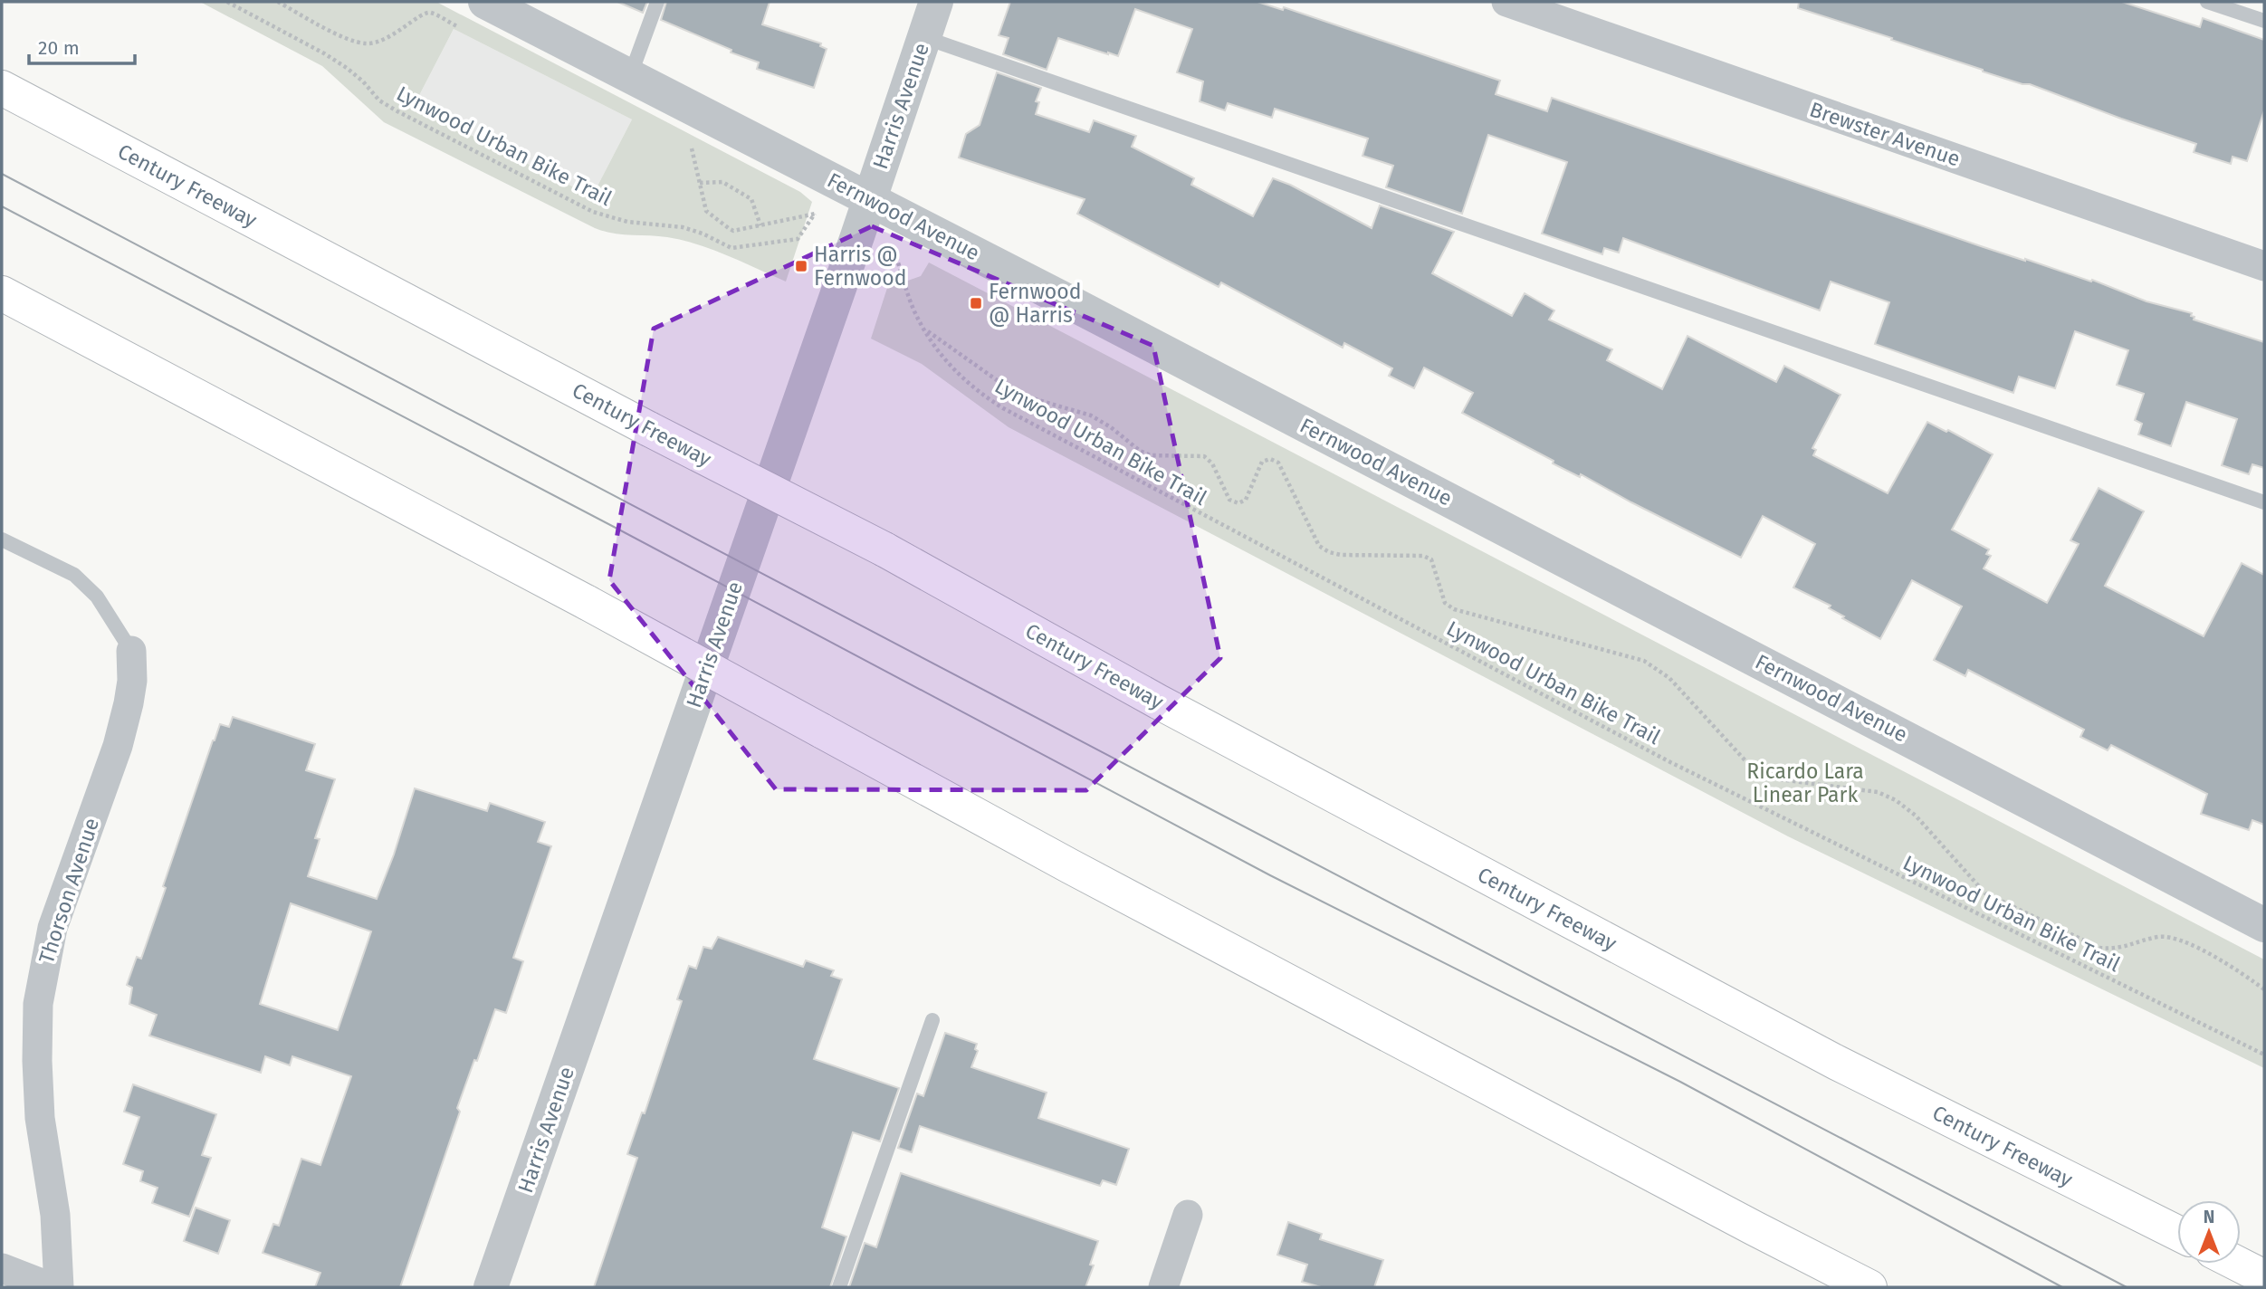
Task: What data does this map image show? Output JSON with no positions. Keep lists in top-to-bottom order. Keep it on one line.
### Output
{"streets":{"highway":["Century Freeway"],"street":["Harris Avenue","Brewster Avenue","Fernwood Avenue","Thorson Avenue"],"path":["Lynwood Urban Bike Trail"]},"crossings":[["Harris Avenue","Fernwood Avenue"]],"parks":["Ricardo Lara Linear Park"],"places":{"transit":["Harris @ Fernwood","Fernwood @ Harris"]},"scale_bar":"20 m","north":"top"}
